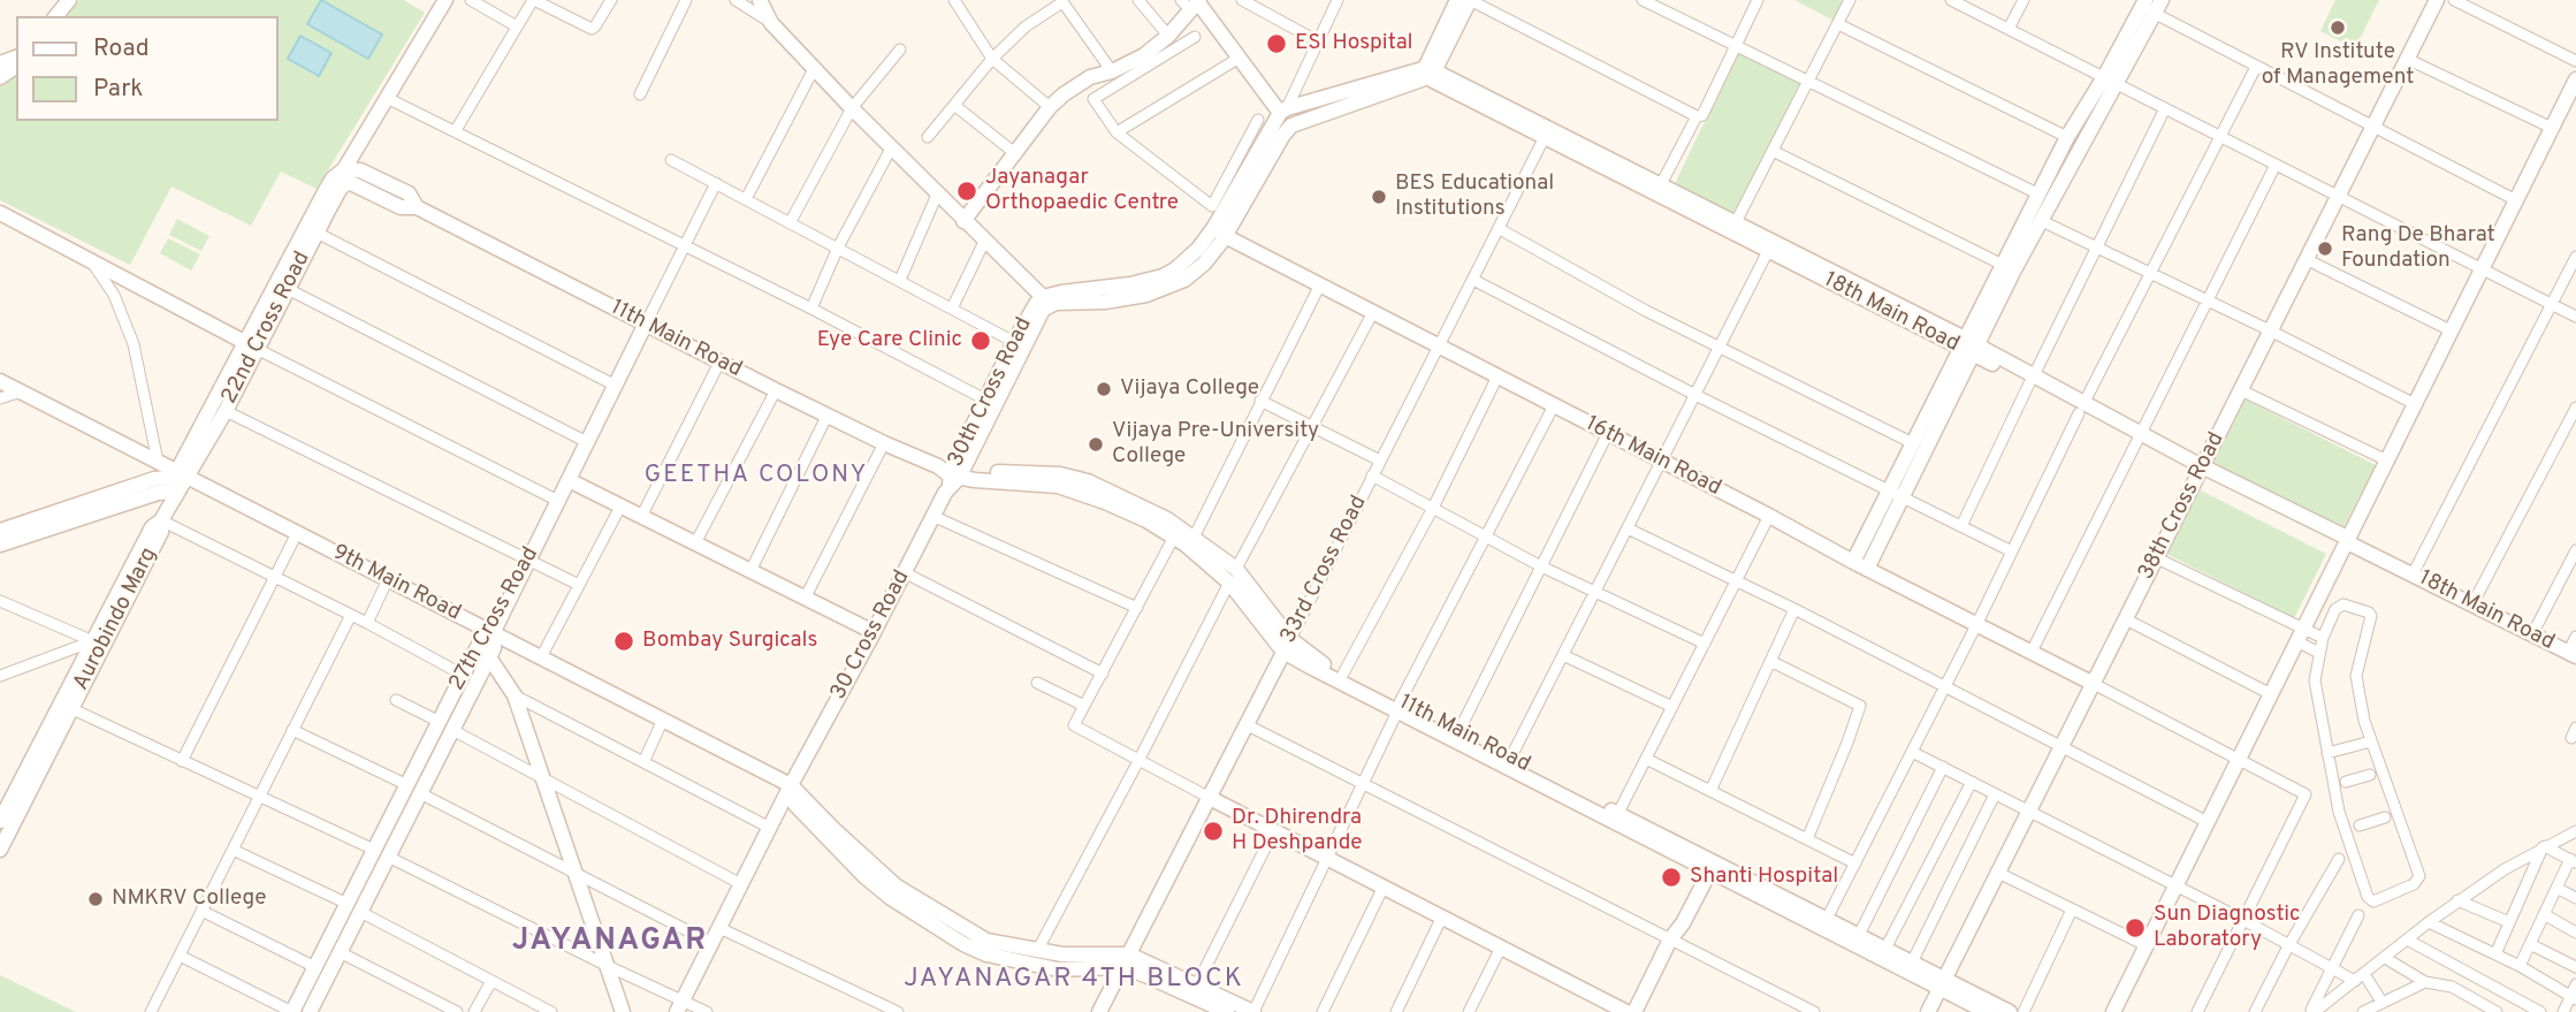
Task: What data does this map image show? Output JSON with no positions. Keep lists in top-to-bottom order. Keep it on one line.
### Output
{"streets":{"main road":["18th Main Road","22nd Cross Road","11th Main Road","30th Cross Road","16th Main Road","38th Cross Road","33rd Cross Road","9th Main Road","Aurobindo Marg","27th Cross Road","30 Cross Road"]},"crossings":[["18th Main Road","30th Cross Road"],["18th Main Road","38th Cross Road"],["18th Main Road","33rd Cross Road"],["22nd Cross Road","11th Main Road"],["22nd Cross Road","9th Main Road"],["22nd Cross Road","Aurobindo Marg"],["11th Main Road","30th Cross Road"],["11th Main Road","38th Cross Road"],["11th Main Road","33rd Cross Road"],["11th Main Road","27th Cross Road"],["11th Main Road","30 Cross Road"],["30th Cross Road","16th Main Road"],["30th Cross Road","30 Cross Road"],["16th Main Road","38th Cross Road"],["16th Main Road","33rd Cross Road"],["33rd Cross Road","9th Main Road"],["9th Main Road","Aurobindo Marg"],["9th Main Road","27th Cross Road"],["9th Main Road","30 Cross Road"]],"districts":["GEETHA COLONY","JAYANAGAR","JAYANAGAR 4TH BLOCK"],"places":["RV Institute of Management","ESI Hospital","Jayanagar Orthopaedic Centre","BES Educational Institutions","Rang De Bharat Foundation","Eye Care Clinic","Vijaya College","Vijaya Pre-University College","Bombay Surgicals","Dr. Dhirendra H Deshpande","Shanti Hospital","NMKRV College","Sun Diagnostic Laboratory"],"legend":["Road","Park"]}
